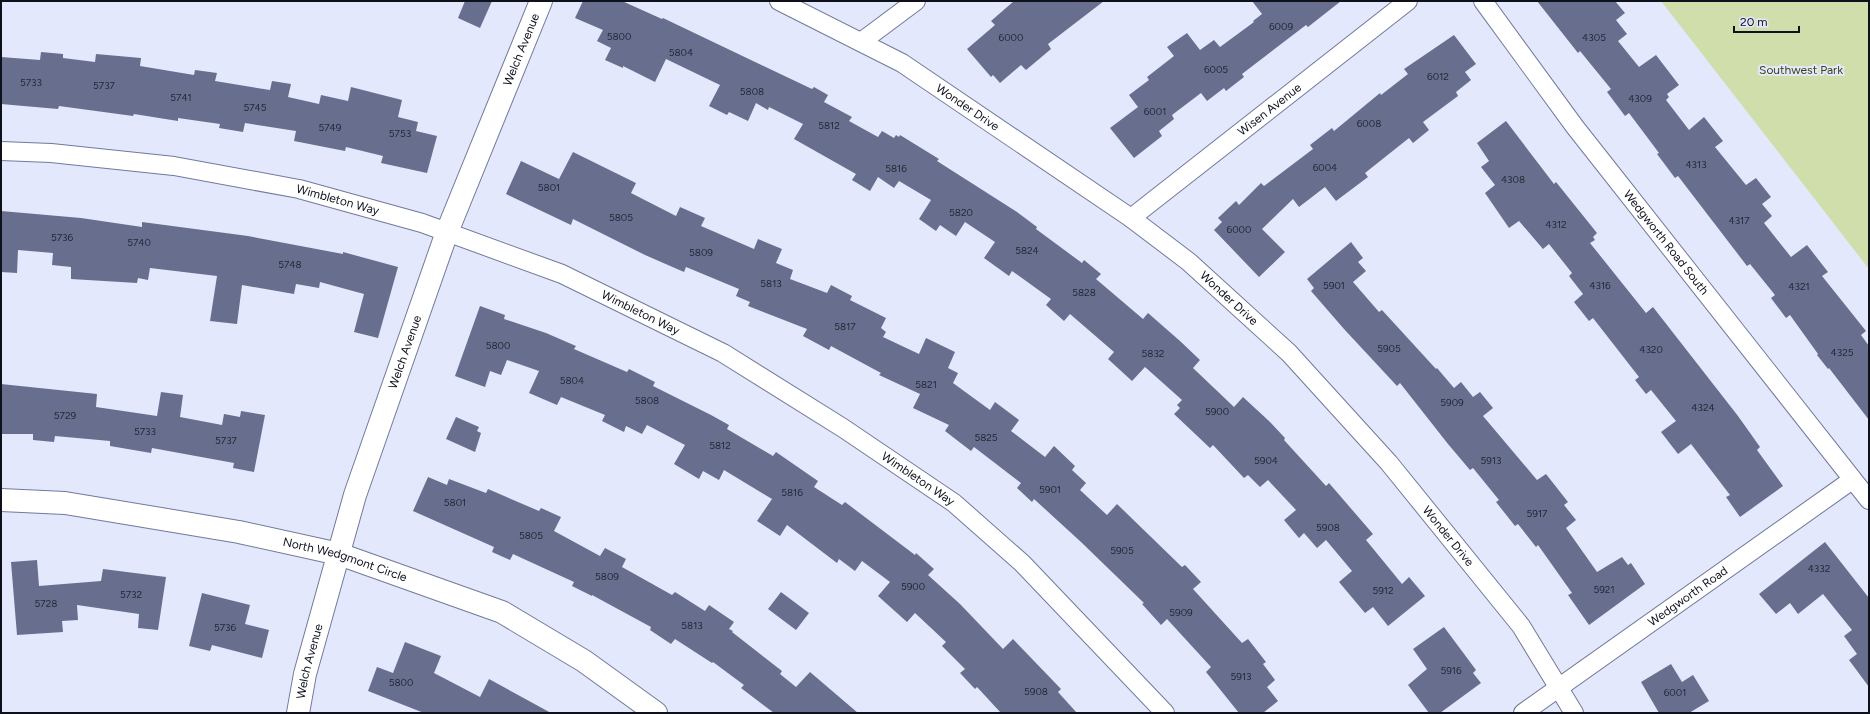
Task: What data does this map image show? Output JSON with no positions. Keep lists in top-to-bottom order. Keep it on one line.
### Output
{"streets":{"street":["Welch Avenue","Wonder Drive","Wisen Avenue","Wimbleton Way","Wedgworth Road South","North Wedgmont Circle","Wedgworth Road"]},"crossings":[["Welch Avenue","Wimbleton Way"],["Welch Avenue","North Wedgmont Circle"],["Wonder Drive","Wisen Avenue"],["Wonder Drive","Wedgworth Road"],["Wedgworth Road South","Wedgworth Road"]],"parks":["Southwest Park"],"house_numbers":["6009","5800","6000","4305","5804","6005","6012","5733","5737","5808","5741","4309","5745","6001","6008","5812","5749","5753","4313","6004","5816","4308","5801","5820","5805","4317","4312","6000","5736","5740","5824","5809","5748","5813","5901","4316","4321","5828","5817","5800","5905","4320","4325","5832","5804","5821","5808","5909","4324","5900","5729","5733","5825","5737","5812","5904","5913","5901","5816","5801","5917","5908","5805","5905","4332","5809","5900","5921","5912","5732","5728","5909","5813","5736","5916","5913","5800","5908","6001"],"scale_bar":"20 m"}
